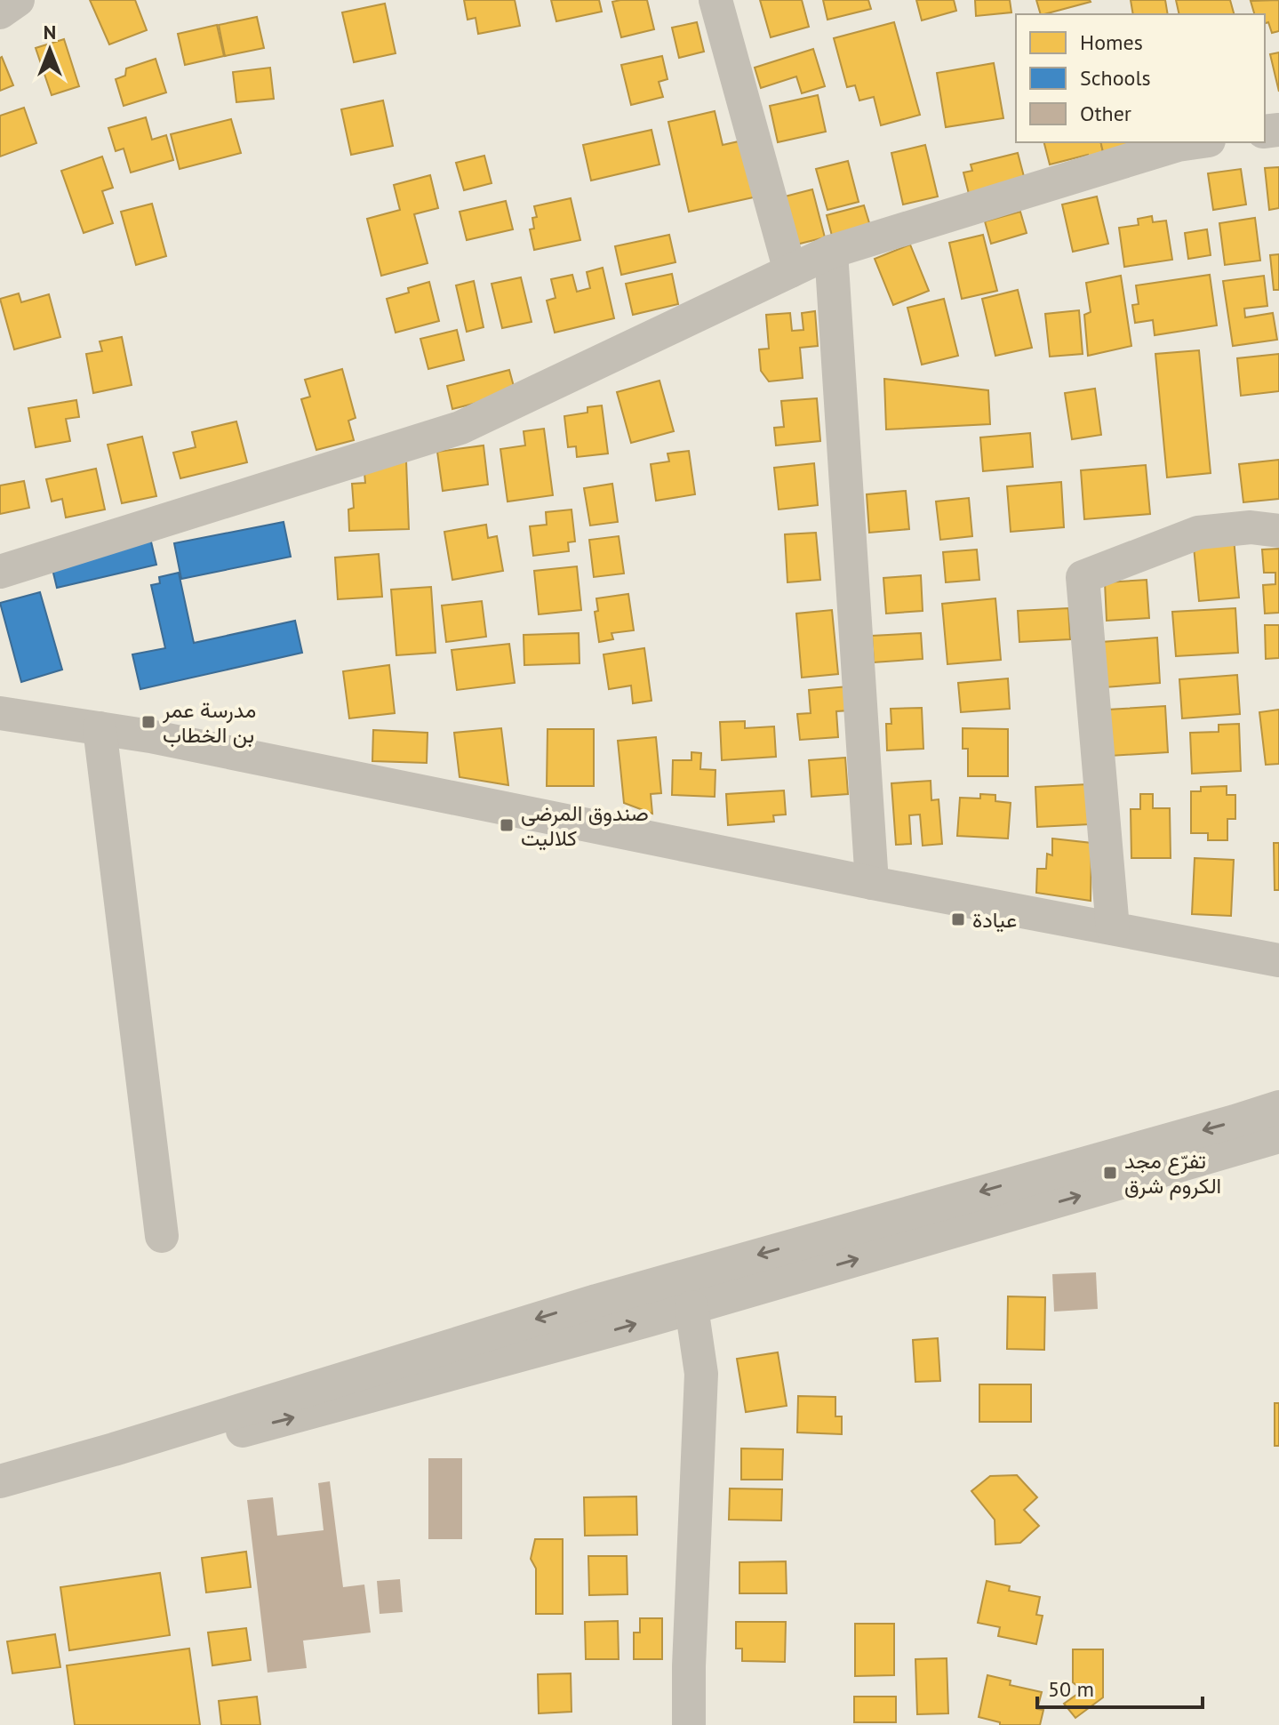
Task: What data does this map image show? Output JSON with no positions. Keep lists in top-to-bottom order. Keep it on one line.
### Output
{"places":{"transit":["مدرسة عمر بن الخطاب","صندوق المرضى كلاليت","عيادة","تفرّع مجد الكروم شرق"]},"legend":["Homes","Schools","Other"],"scale_bar":"50 m","north":"top"}
